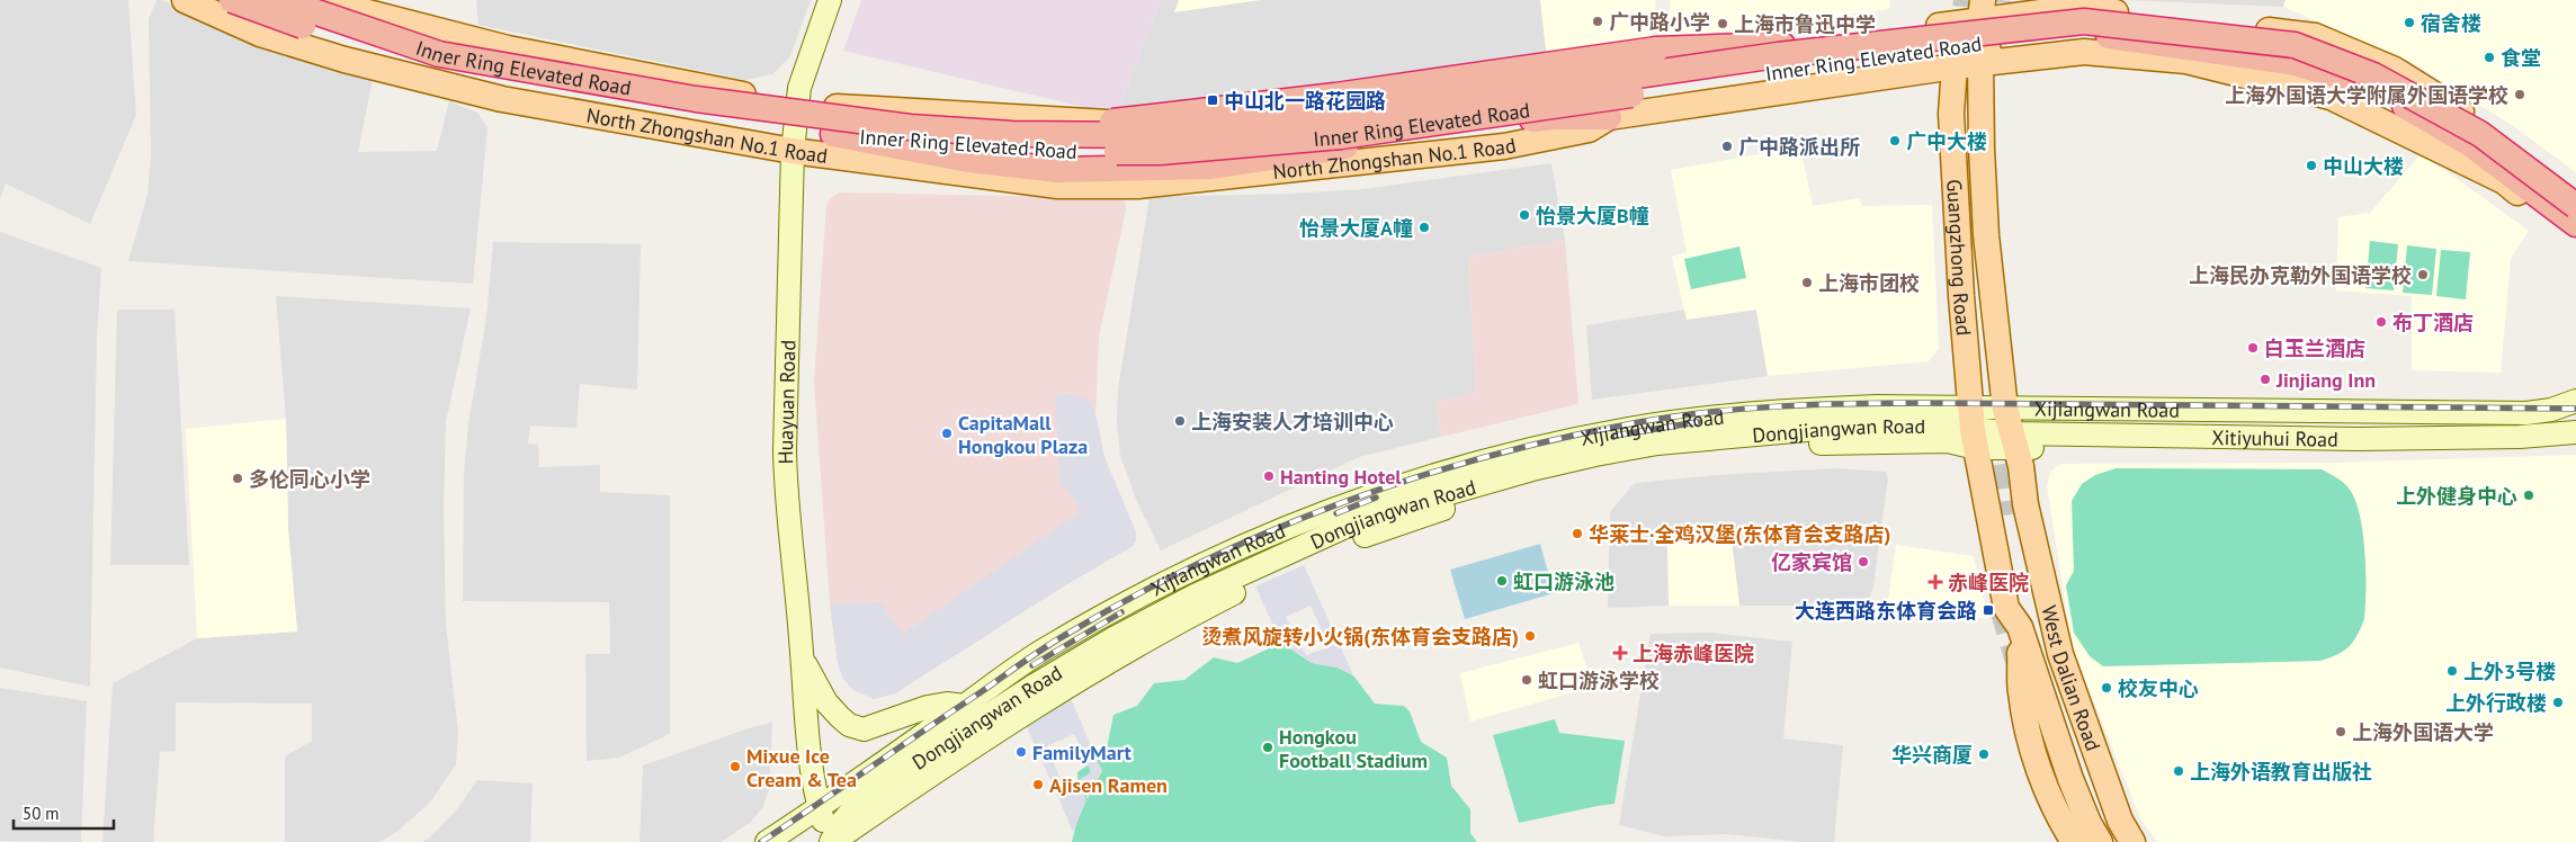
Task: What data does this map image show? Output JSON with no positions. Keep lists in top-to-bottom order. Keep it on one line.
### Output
{"streets":{"highway":["Inner Ring Elevated Road"],"main road":["North Zhongshan No.1 Road","Guangzhong Road","Huayuan Road","Xijiangwan Road","Dongjiangwan Road","Xitiyuhui Road","West Dalian Road"]},"crossings":[["North Zhongshan No.1 Road","Guangzhong Road"],["North Zhongshan No.1 Road","Huayuan Road"],["Guangzhong Road","Xijiangwan Road"],["Guangzhong Road","Dongjiangwan Road"],["Guangzhong Road","Xitiyuhui Road"],["Guangzhong Road","West Dalian Road"],["Huayuan Road","Xijiangwan Road"],["Huayuan Road","Dongjiangwan Road"],["Xijiangwan Road","Dongjiangwan Road"],["Xijiangwan Road","Xitiyuhui Road"],["Xijiangwan Road","West Dalian Road"],["Dongjiangwan Road","Xitiyuhui Road"],["Dongjiangwan Road","West Dalian Road"],["Xitiyuhui Road","West Dalian Road"]],"places":{"other":["广中路小学","宿舍楼","上海市鲁迅中学","食堂","上海外国语大学附属外国语学校","广中大楼","广中路派出所","中山大楼","怡景大厦B幢","怡景大厦A幢","上海民办克勒外国语学校","上海市团校","布丁酒店","白玉兰酒店","Jinjiang Inn","上海安装人才培训中心","CapitaMall Hongkou Plaza","Hanting Hotel","多伦同心小学","上外健身中心","华莱士·全鸡汉堡(东体育会支路店)","亿家宾馆","虹口游泳池","烫煮风旋转小火锅(东体育会支路店)","上外3号楼","虹口游泳学校","校友中心","上外行政楼","上海外国语大学","Hongkou Football Stadium","FamilyMart","华兴商厦","Mixue Ice Cream & Tea","上海外语教育出版社","Ajisen Ramen"],"transit":["中山北一路花园路","大连西路东体育会路"],"health":["赤峰医院","上海赤峰医院"]},"scale_bar":"50 m"}
